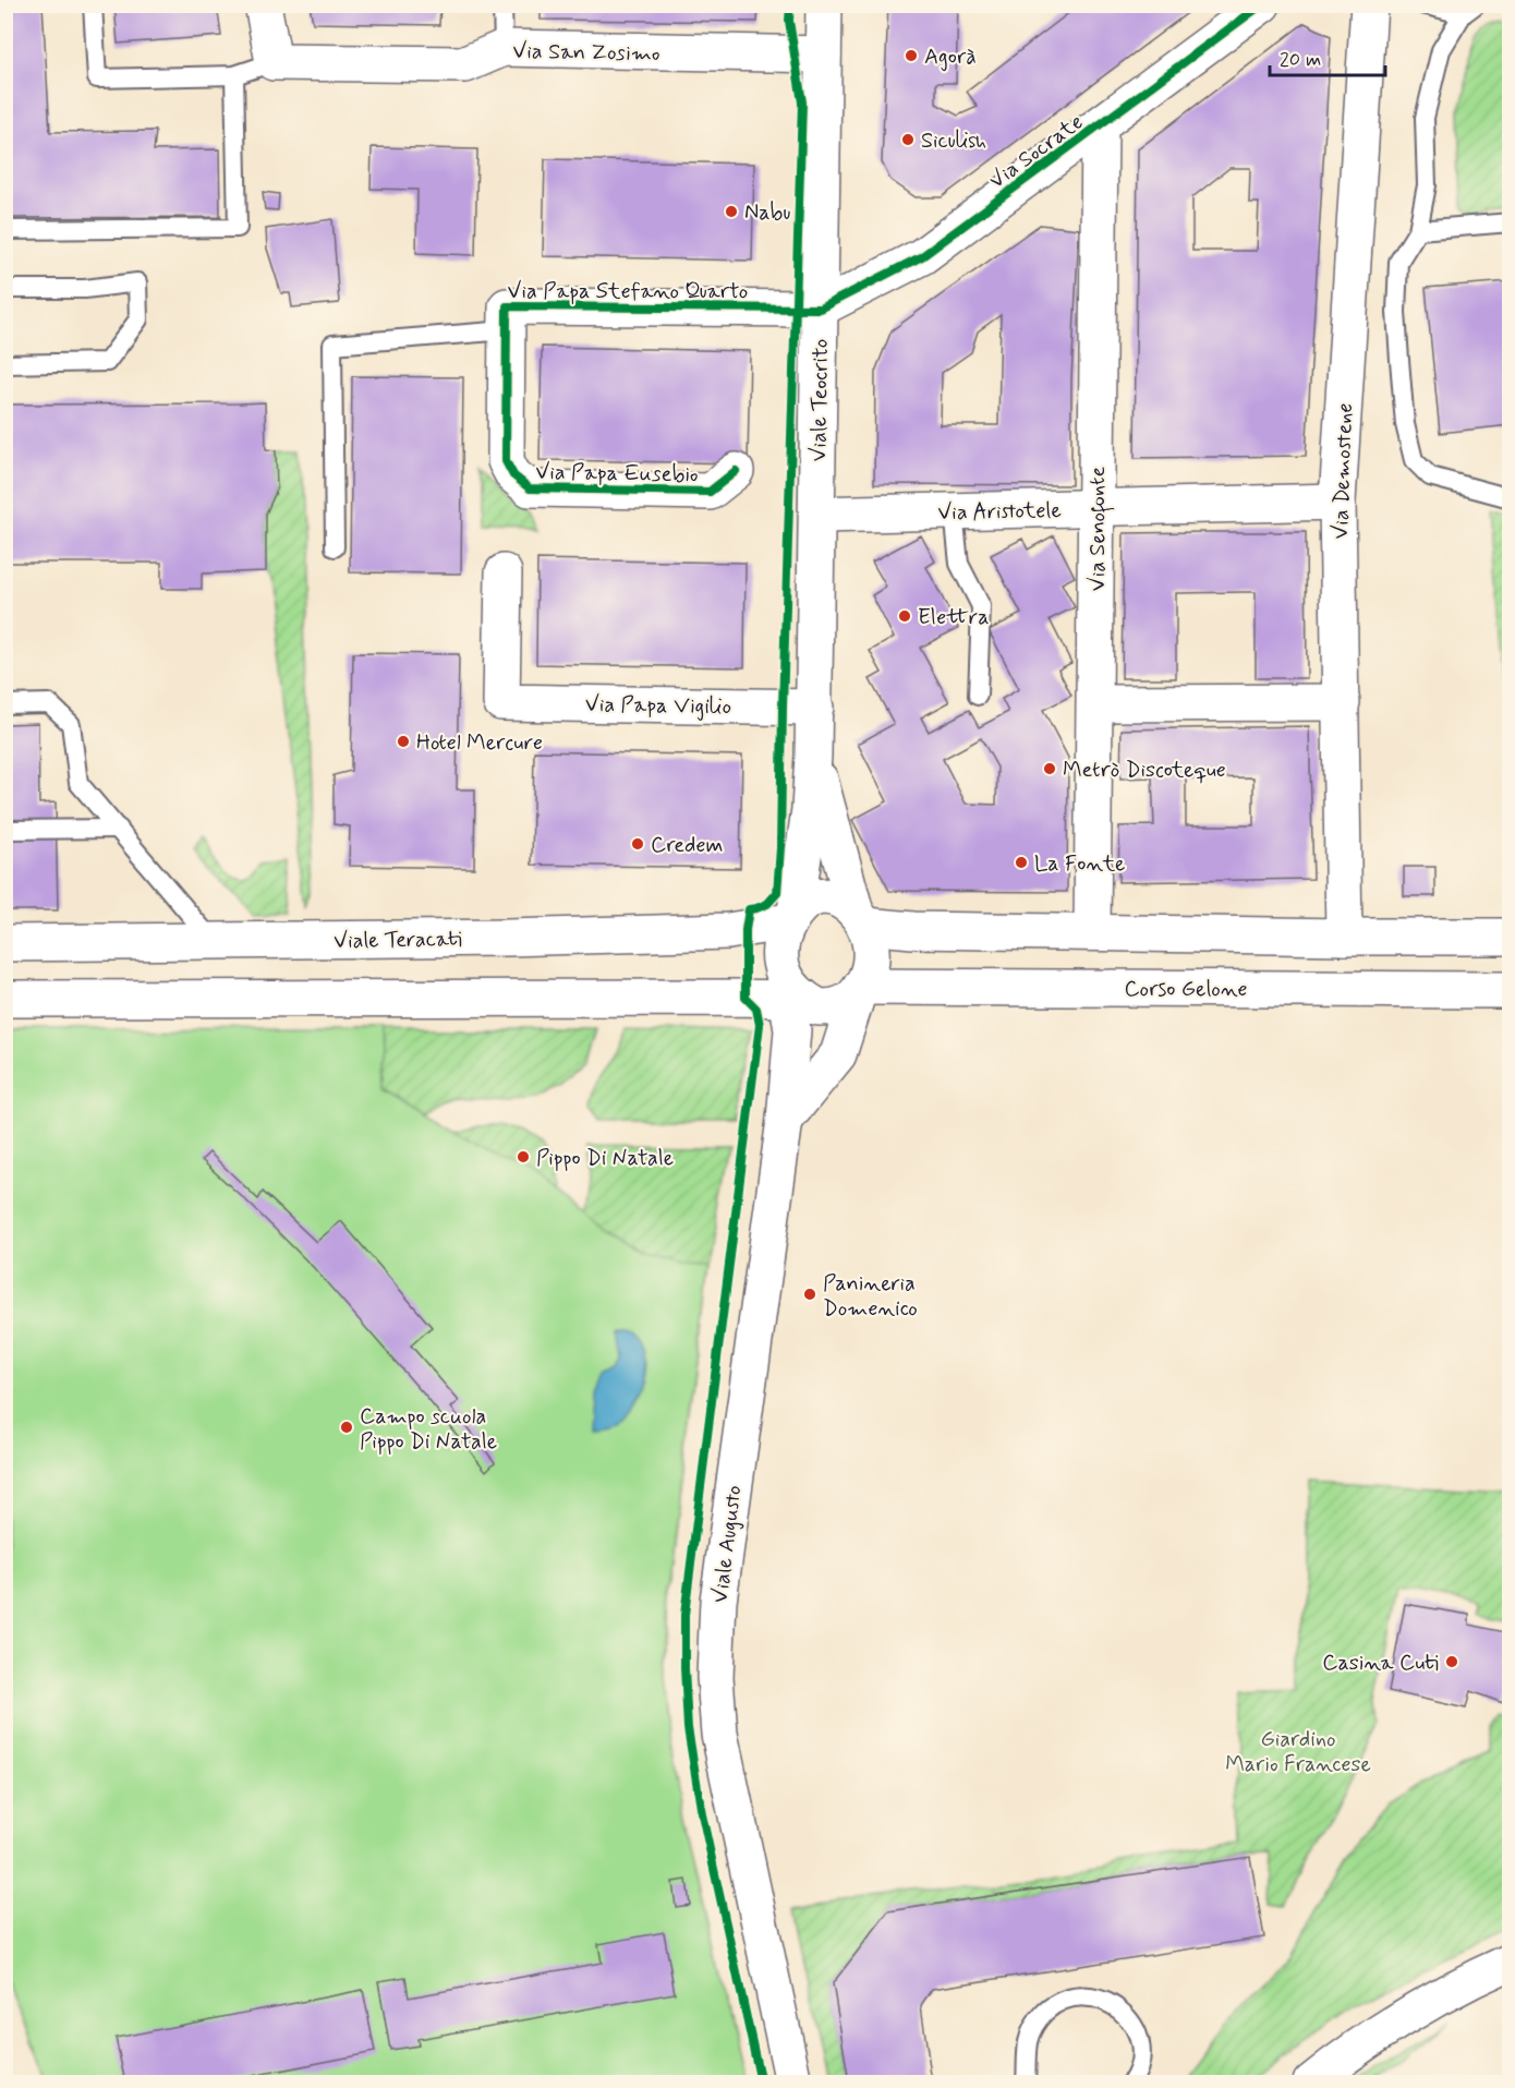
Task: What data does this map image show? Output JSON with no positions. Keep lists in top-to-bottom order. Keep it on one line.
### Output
{"streets":{"street":["Via San Zosimo","Via Socrate","Via Papa Stefano Quarto","Viale Teocrito","Via Demostene","Via Papa Eusebio","Via Aristotele","Via Senofonte","Via Papa Vigilio","Viale Teracati","Corso Gelone","Viale Augusto"]},"crossings":[["Via San Zosimo","Viale Teocrito"],["Via Socrate","Via Papa Stefano Quarto"],["Via Socrate","Viale Teocrito"],["Via Socrate","Via Senofonte"],["Via Papa Stefano Quarto","Viale Teocrito"],["Via Papa Stefano Quarto","Via Papa Eusebio"],["Viale Teocrito","Via Aristotele"],["Viale Teocrito","Via Papa Vigilio"],["Via Demostene","Via Aristotele"],["Via Aristotele","Via Senofonte"],["Viale Teracati","Corso Gelone"],["Viale Teracati","Viale Augusto"],["Corso Gelone","Viale Augusto"]],"parks":["Giardino Mario Francese"],"places":["Agorà","Siculish","Nabu","Elettra","Hotel Mercure","Metrò Discoteque","Credem","La Fonte","Pippo Di Natale","Panineria Domenico","Campo scuola Pippo Di Natale","Casina Cuti"],"scale_bar":"20 m"}
